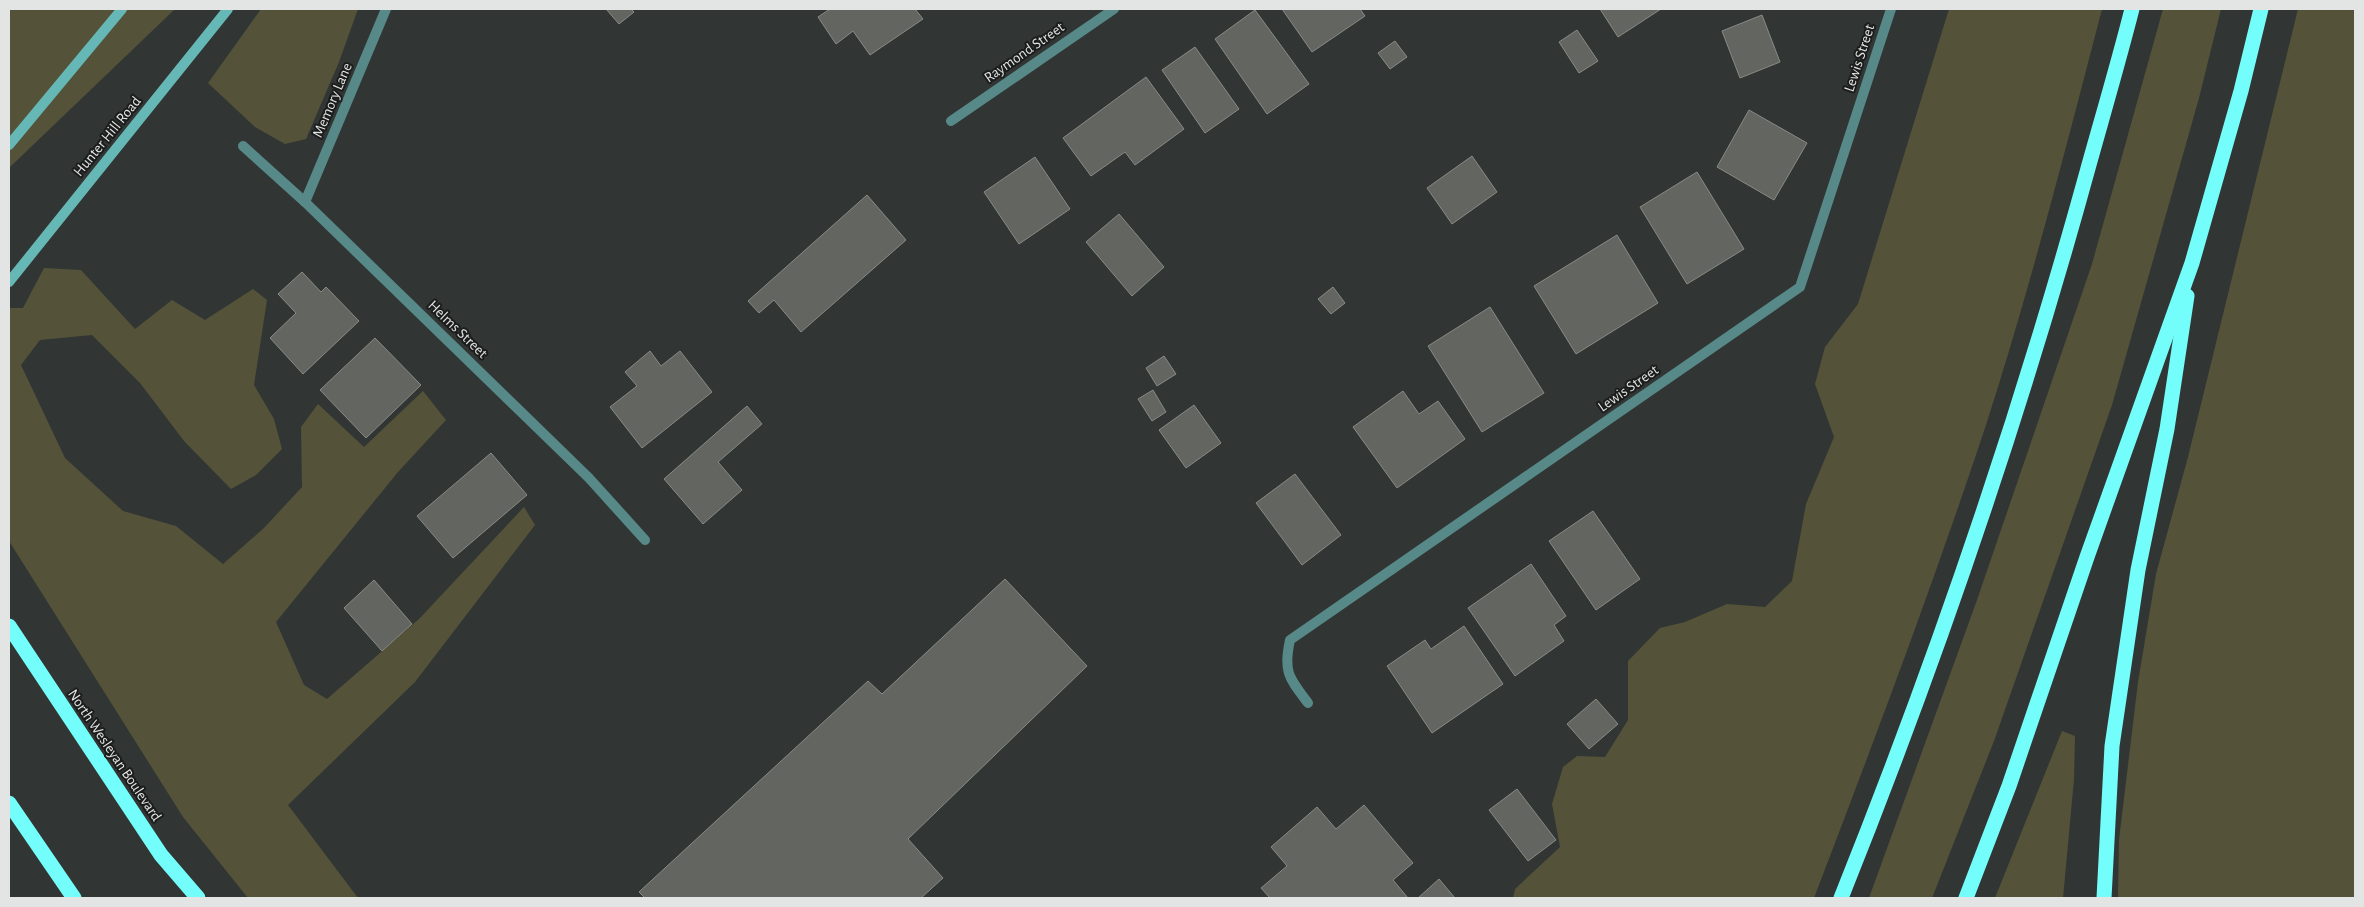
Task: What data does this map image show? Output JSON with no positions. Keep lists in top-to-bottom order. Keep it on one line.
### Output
{"streets":{"highway":["North Wesleyan Boulevard"],"street":["Raymond Street","Lewis Street","Memory Lane","Hunter Hill Road","Helms Street"]},"crossings":[["Memory Lane","Helms Street"]]}
